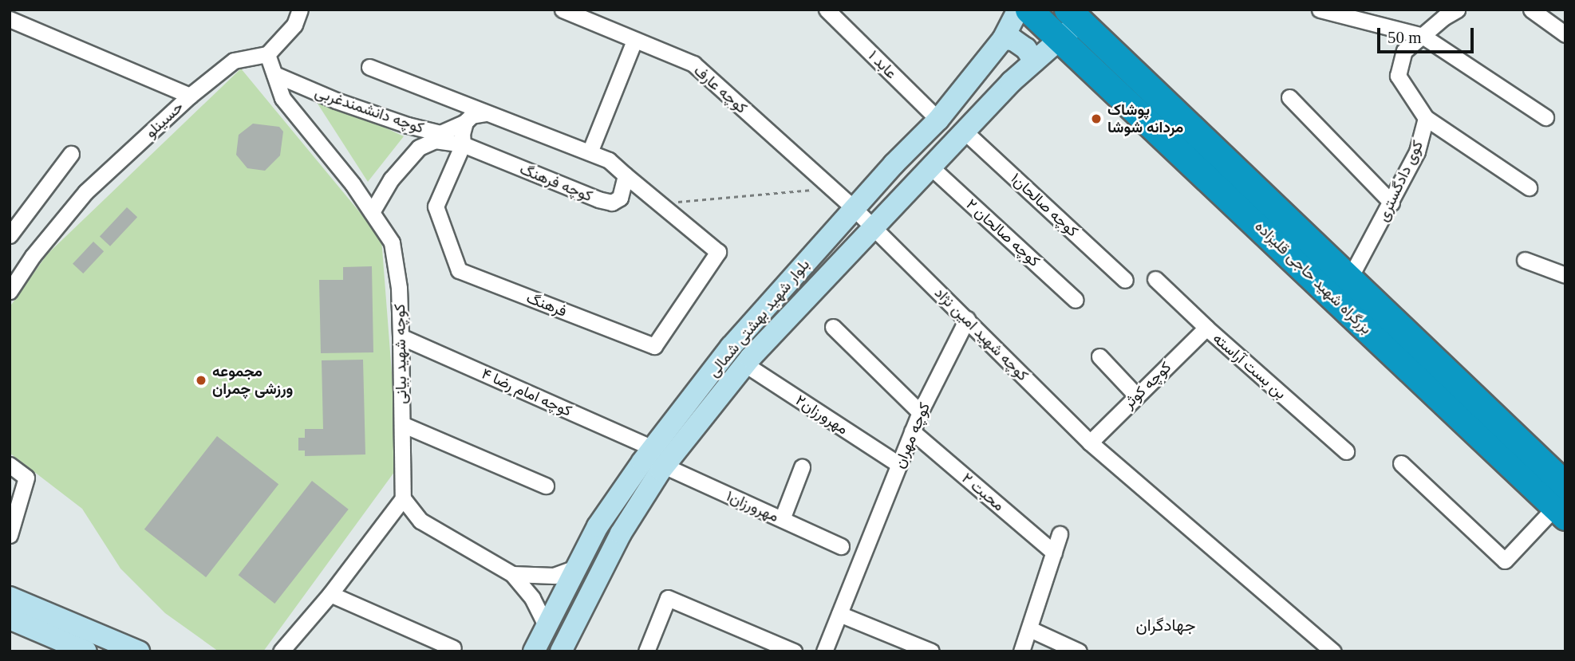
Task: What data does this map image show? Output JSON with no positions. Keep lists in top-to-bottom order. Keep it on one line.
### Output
{"streets":{"highway":["بزرگراه شهید حاجی قلیزاده"],"main road":["بلوار شهید بهشتی شمالی"],"street":["عابد ۱","کوچه عارف","کوچه دانشمندغربی","حسینلو","کوی دادگستری","کوچه فرهنگ","کوچه صالحان۱","کوچه صالحان ۲","فرهنگ","کوچه شهید امین نژاد","کوچه شهید بیانی","بن بست آراسته","کوچه کوثر","کوچه امام رضا ۴","مهرورزان۲","کوچه مهران","محبت ۲","مهرورزان۱"]},"crossings":[["عابد ۱","بلوار شهید بهشتی شمالی"],["کوچه عارف","بلوار شهید بهشتی شمالی"],["کوچه عارف","کوچه شهید امین نژاد"],["کوچه دانشمندغربی","کوچه شهید بیانی"],["کوی دادگستری","بزرگراه شهید حاجی قلیزاده"],["کوچه فرهنگ","فرهنگ"],["کوچه صالحان۱","بلوار شهید بهشتی شمالی"],["کوچه صالحان ۲","بلوار شهید بهشتی شمالی"],["بزرگراه شهید حاجی قلیزاده","بلوار شهید بهشتی شمالی"],["بلوار شهید بهشتی شمالی","کوچه شهید امین نژاد"],["بلوار شهید بهشتی شمالی","کوچه امام رضا ۴"],["بلوار شهید بهشتی شمالی","مهرورزان۲"],["بلوار شهید بهشتی شمالی","مهرورزان۱"],["کوچه شهید امین نژاد","کوچه کوثر"],["کوچه شهید امین نژاد","کوچه مهران"],["کوچه شهید بیانی","کوچه امام رضا ۴"],["بن بست آراسته","کوچه کوثر"],["کوچه امام رضا ۴","مهرورزان۱"],["مهرورزان۲","کوچه مهران"],["کوچه مهران","محبت ۲"]],"districts":["جهادگران"],"places":["پوشاک مردانه شوشا","مجموعه ورزشی چمران"],"scale_bar":"50 m"}
